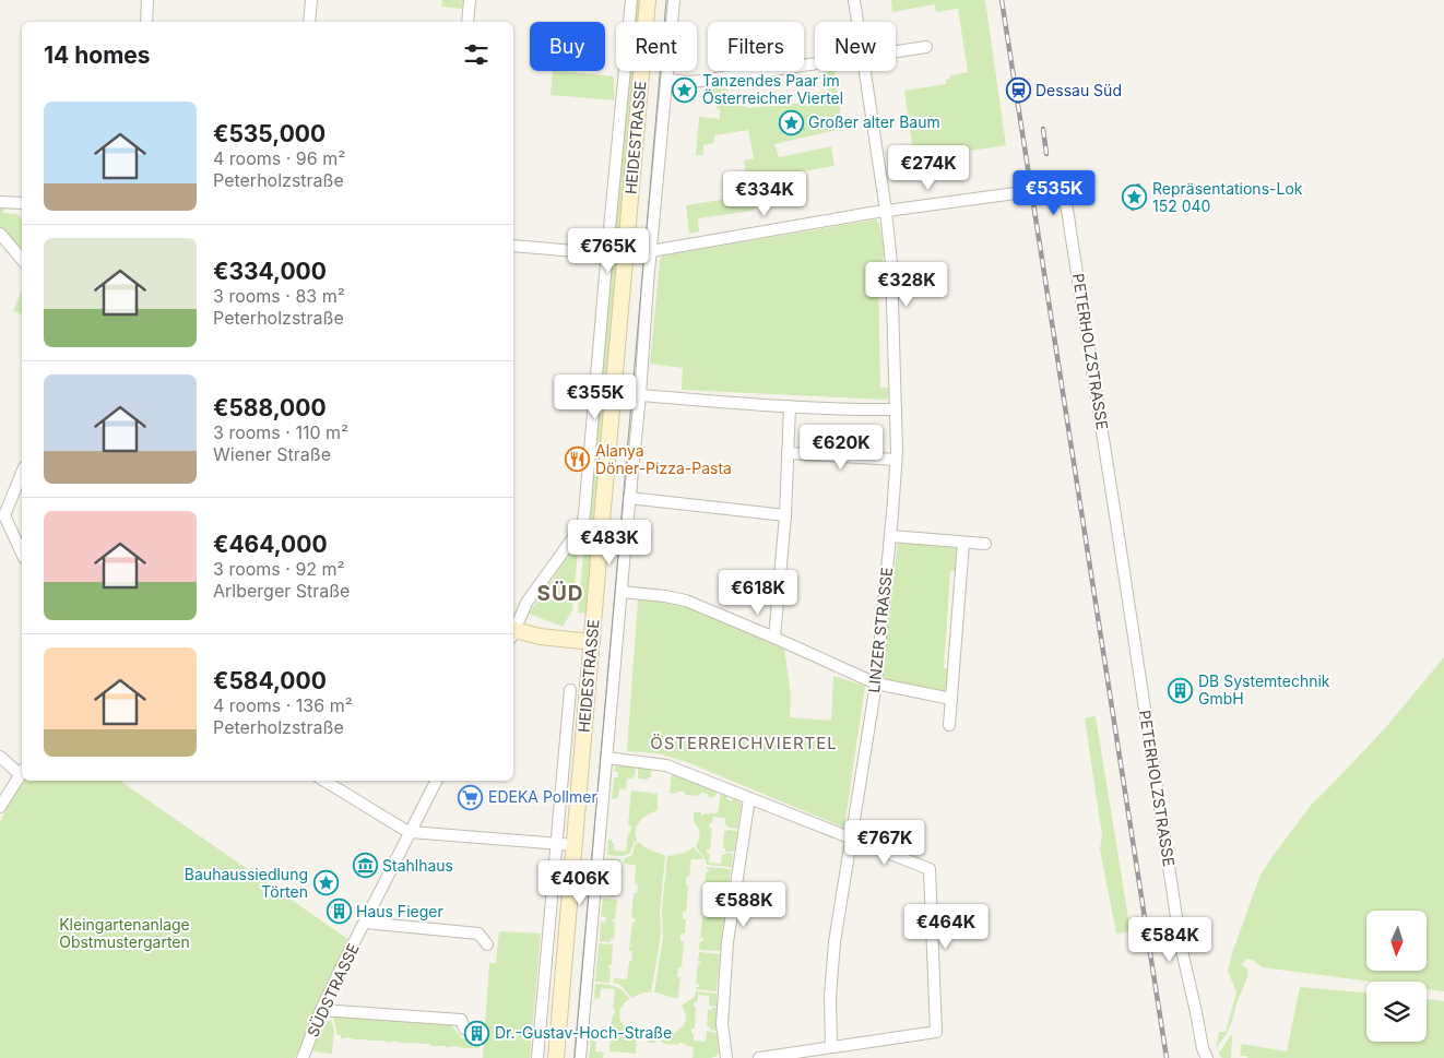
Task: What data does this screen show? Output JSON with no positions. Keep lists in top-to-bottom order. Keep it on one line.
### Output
{"streets":{"street":["HEIDESTRASSE","PETERHOLZSTRASSE","LINZER STRASSE","SÜDSTRASSE"]},"crossings":[["HEIDESTRASSE","PETERHOLZSTRASSE"],["PETERHOLZSTRASSE","LINZER STRASSE"]],"districts":["SÜD","ÖSTERREICHVIERTEL"],"parks":["Kleingartenanlage Obstmustergarten"],"places":{"place":["Tanzendes Paar im Österreicher Viertel","Großer alter Baum","Repräsentations-Lok 152 040","Bauhaussiedlung Törten"],"station":["Dessau Süd"],"restaurant":["Alanya Döner-Pizza-Pasta"],"building":["DB Systemtechnik GmbH","Haus Fieger","Dr.-Gustav-Hoch-Straße"],"supermarket":["EDEKA Pollmer"],"museum":["Stahlhaus"]},"north":"bottom","page":{"chip":["Buy","Rent","Filters","New"],"heading":"14 homes","list":[{"name":"€535,000","note":"4 rooms · 96 m² · Peterholzstraße"},{"name":"€334,000","note":"3 rooms · 83 m² · Peterholzstraße"},{"name":"€588,000","note":"3 rooms · 110 m² · Wiener Straße"},{"name":"€464,000","note":"3 rooms · 92 m² · Arlberger Straße"},{"name":"€584,000","note":"4 rooms · 136 m² · Peterholzstraße"}],"price":["€274K","€535K","€334K","€765K","€328K","€355K","€620K","€483K","€618K","€767K","€406K","€588K","€464K","€584K"]}}
